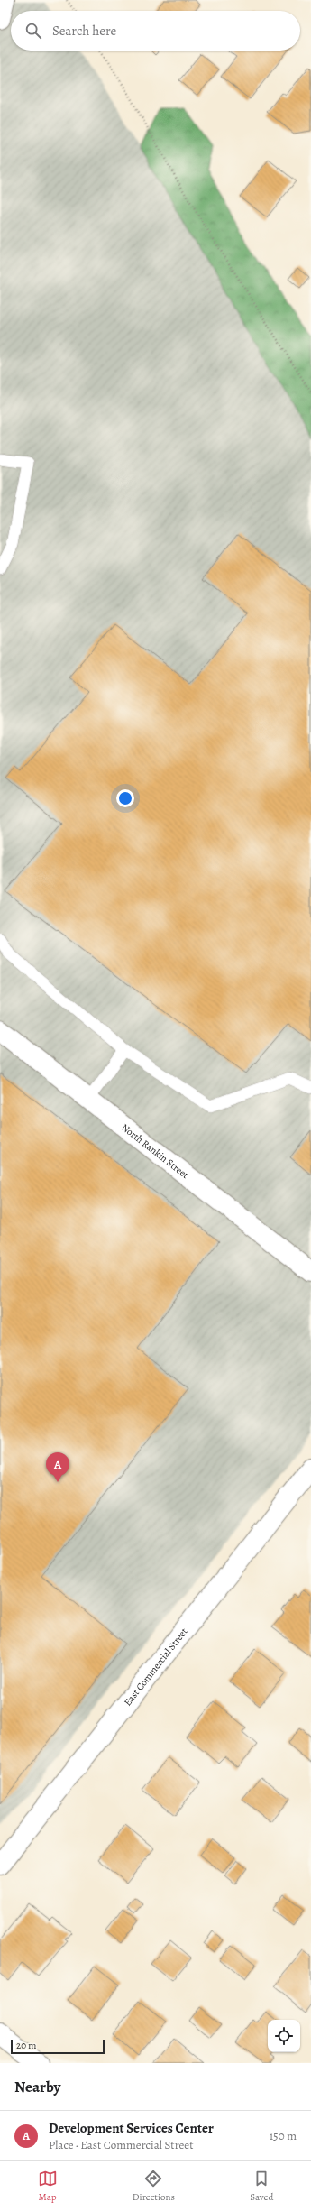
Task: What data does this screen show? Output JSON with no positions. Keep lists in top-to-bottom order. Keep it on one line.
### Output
{"streets":{"street":["North Rankin Street","East Commercial Street"]},"scale_bar":"20 m","page":{"search":"Search here","pins":"A","scale":"20 m","heading":"Nearby","list":[{"mark":"A","name":"Development Services Center","note":"Place · East Commercial Street","value":"150 m"}],"nav":["Map","Directions","Saved"]}}
